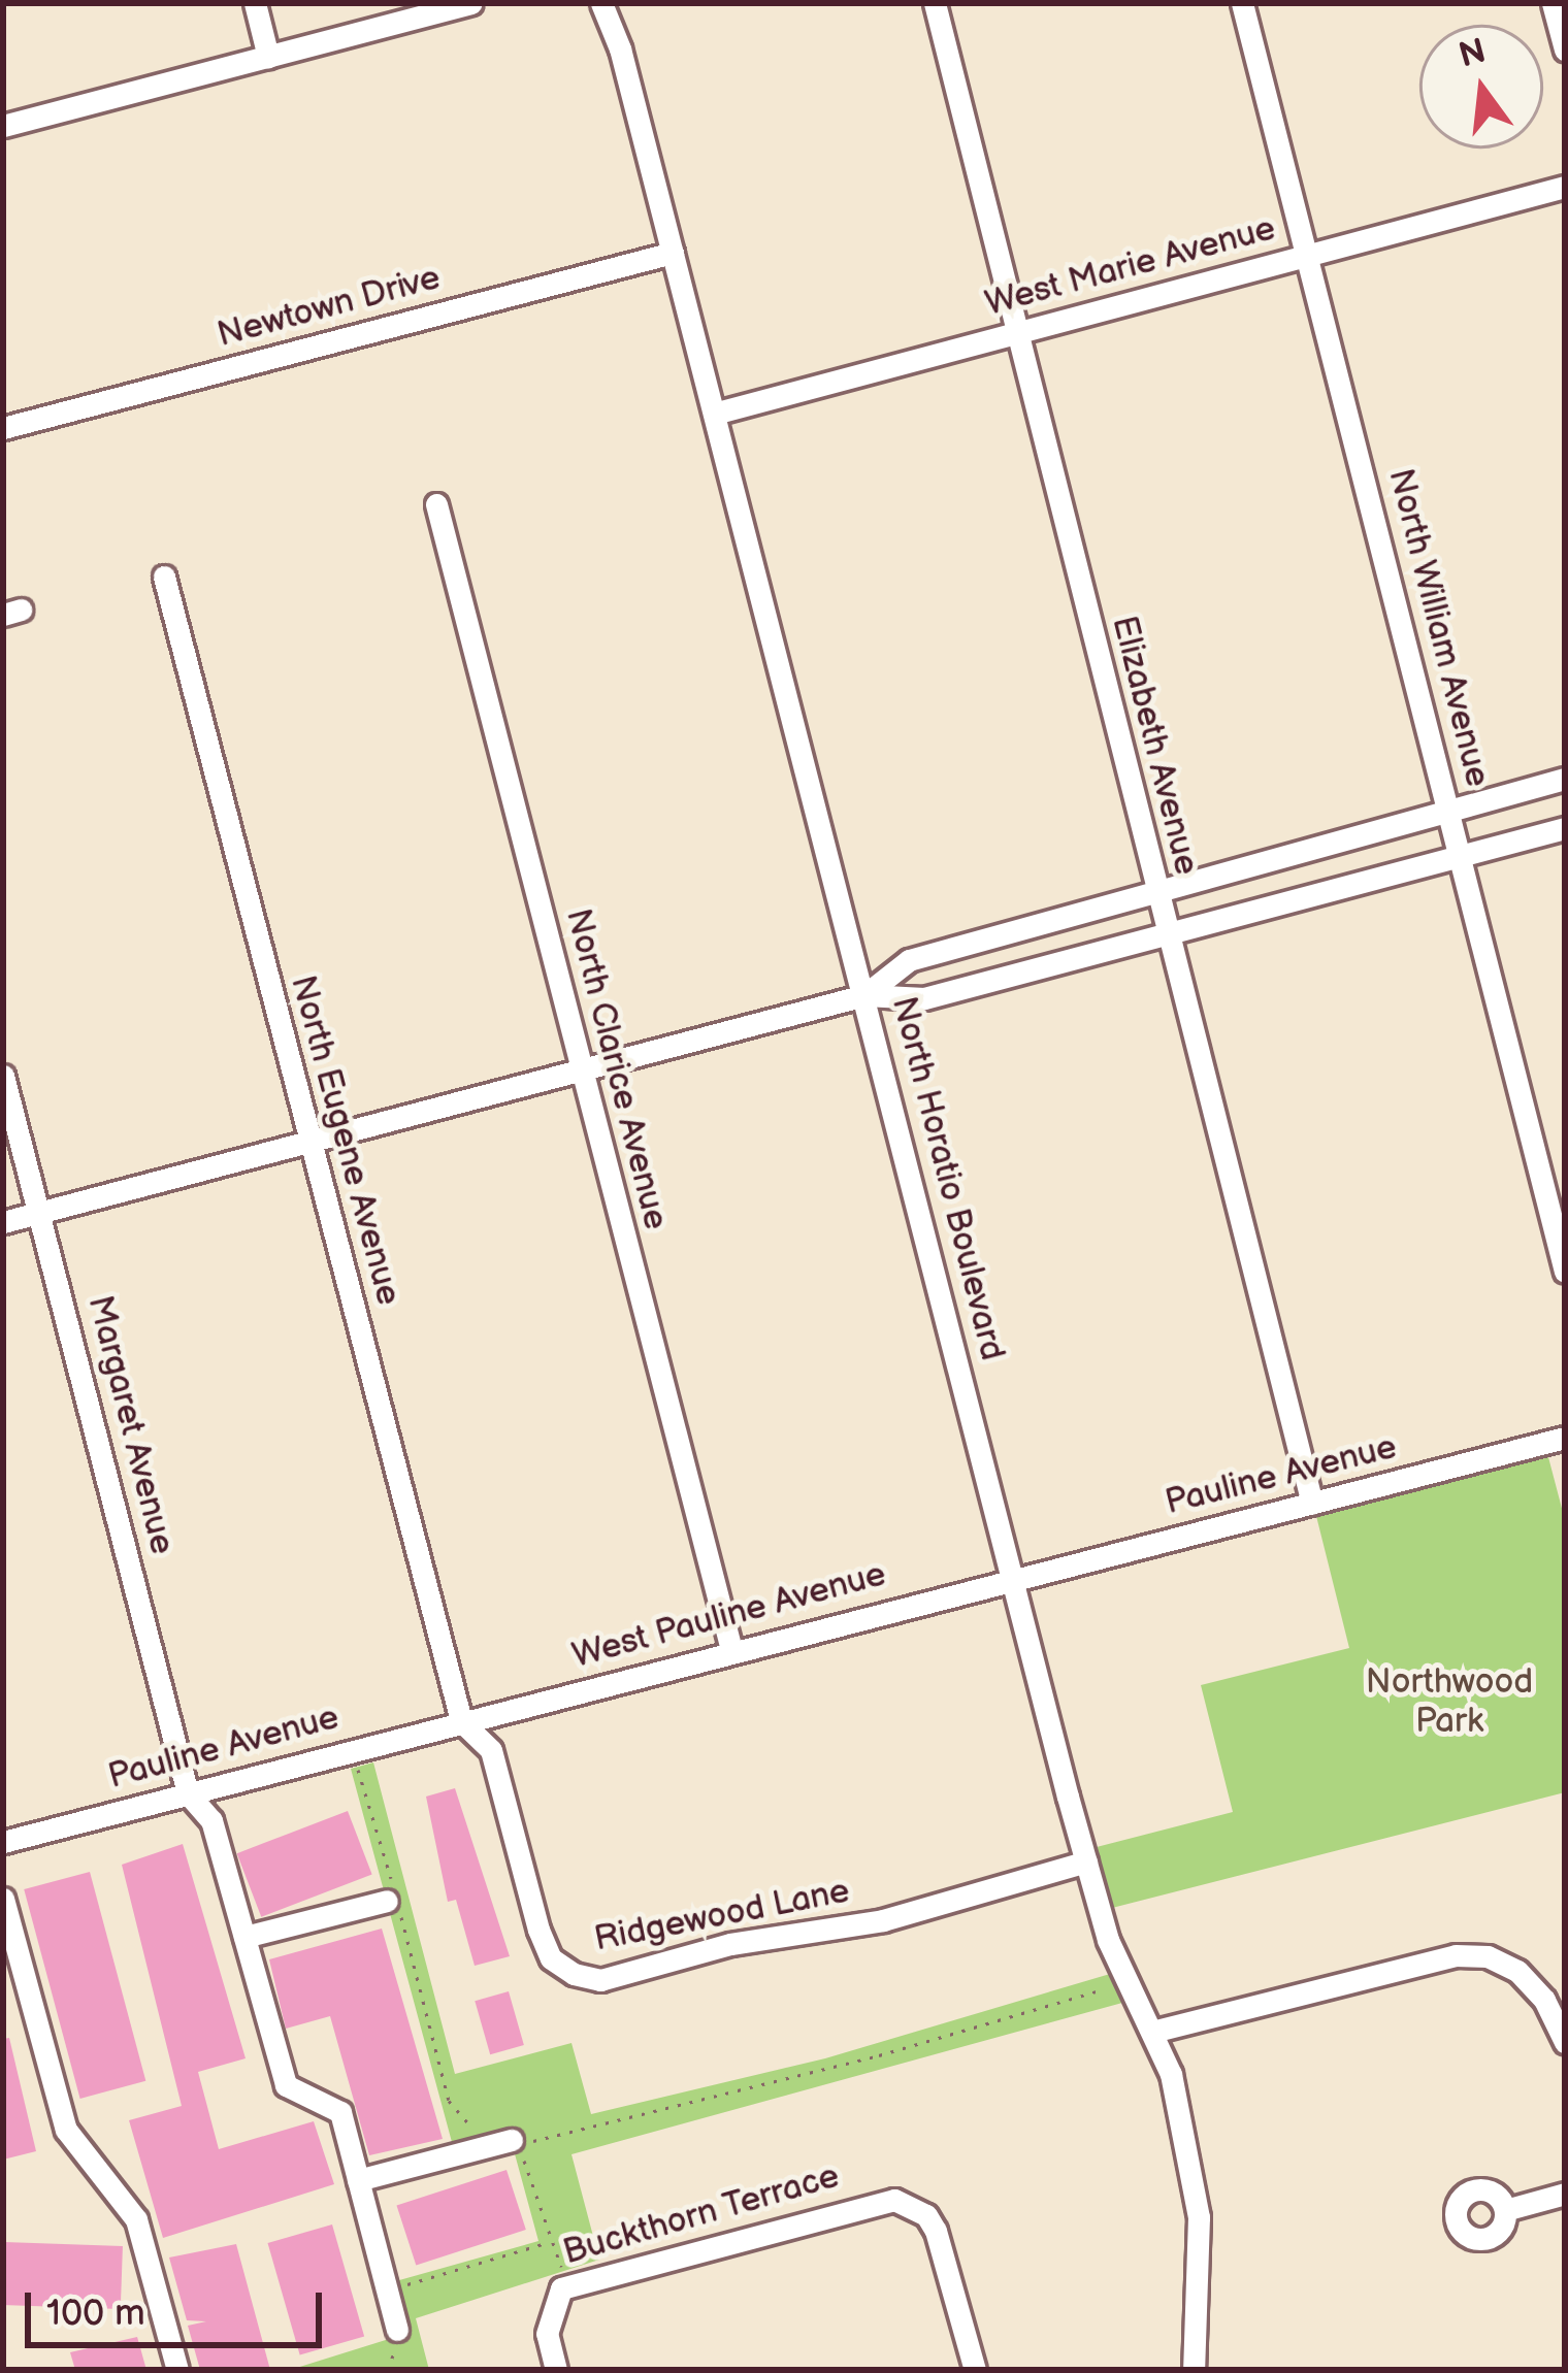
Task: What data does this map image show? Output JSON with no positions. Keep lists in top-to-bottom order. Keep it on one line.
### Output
{"streets":{"street":["West Marie Avenue","Newtown Drive","North William Avenue","Elizabeth Avenue","North Clarice Avenue","North Eugene Avenue","North Horatio Boulevard","Margaret Avenue","Pauline Avenue","West Pauline Avenue","Ridgewood Lane","Buckthorn Terrace"]},"crossings":[["West Marie Avenue","North William Avenue"],["West Marie Avenue","Elizabeth Avenue"],["West Marie Avenue","North Horatio Boulevard"],["Newtown Drive","North Horatio Boulevard"],["Elizabeth Avenue","Pauline Avenue"],["North Clarice Avenue","West Pauline Avenue"],["North Eugene Avenue","Pauline Avenue"],["North Eugene Avenue","West Pauline Avenue"],["North Eugene Avenue","Ridgewood Lane"],["North Horatio Boulevard","Pauline Avenue"],["North Horatio Boulevard","West Pauline Avenue"],["North Horatio Boulevard","Ridgewood Lane"],["Margaret Avenue","Pauline Avenue"],["Pauline Avenue","West Pauline Avenue"],["Pauline Avenue","Ridgewood Lane"],["West Pauline Avenue","Ridgewood Lane"]],"parks":["Northwood Park"],"scale_bar":"100 m","north":"top"}
